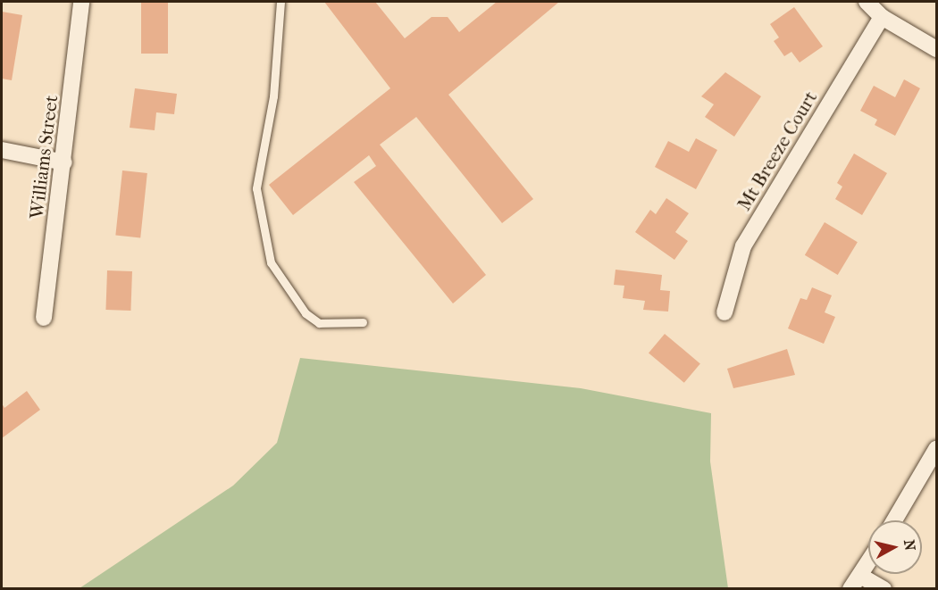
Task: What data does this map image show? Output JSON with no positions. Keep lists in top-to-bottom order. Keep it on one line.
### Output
{"streets":{"street":["Mt Breeze Court","Williams Street"]},"north":"right"}
